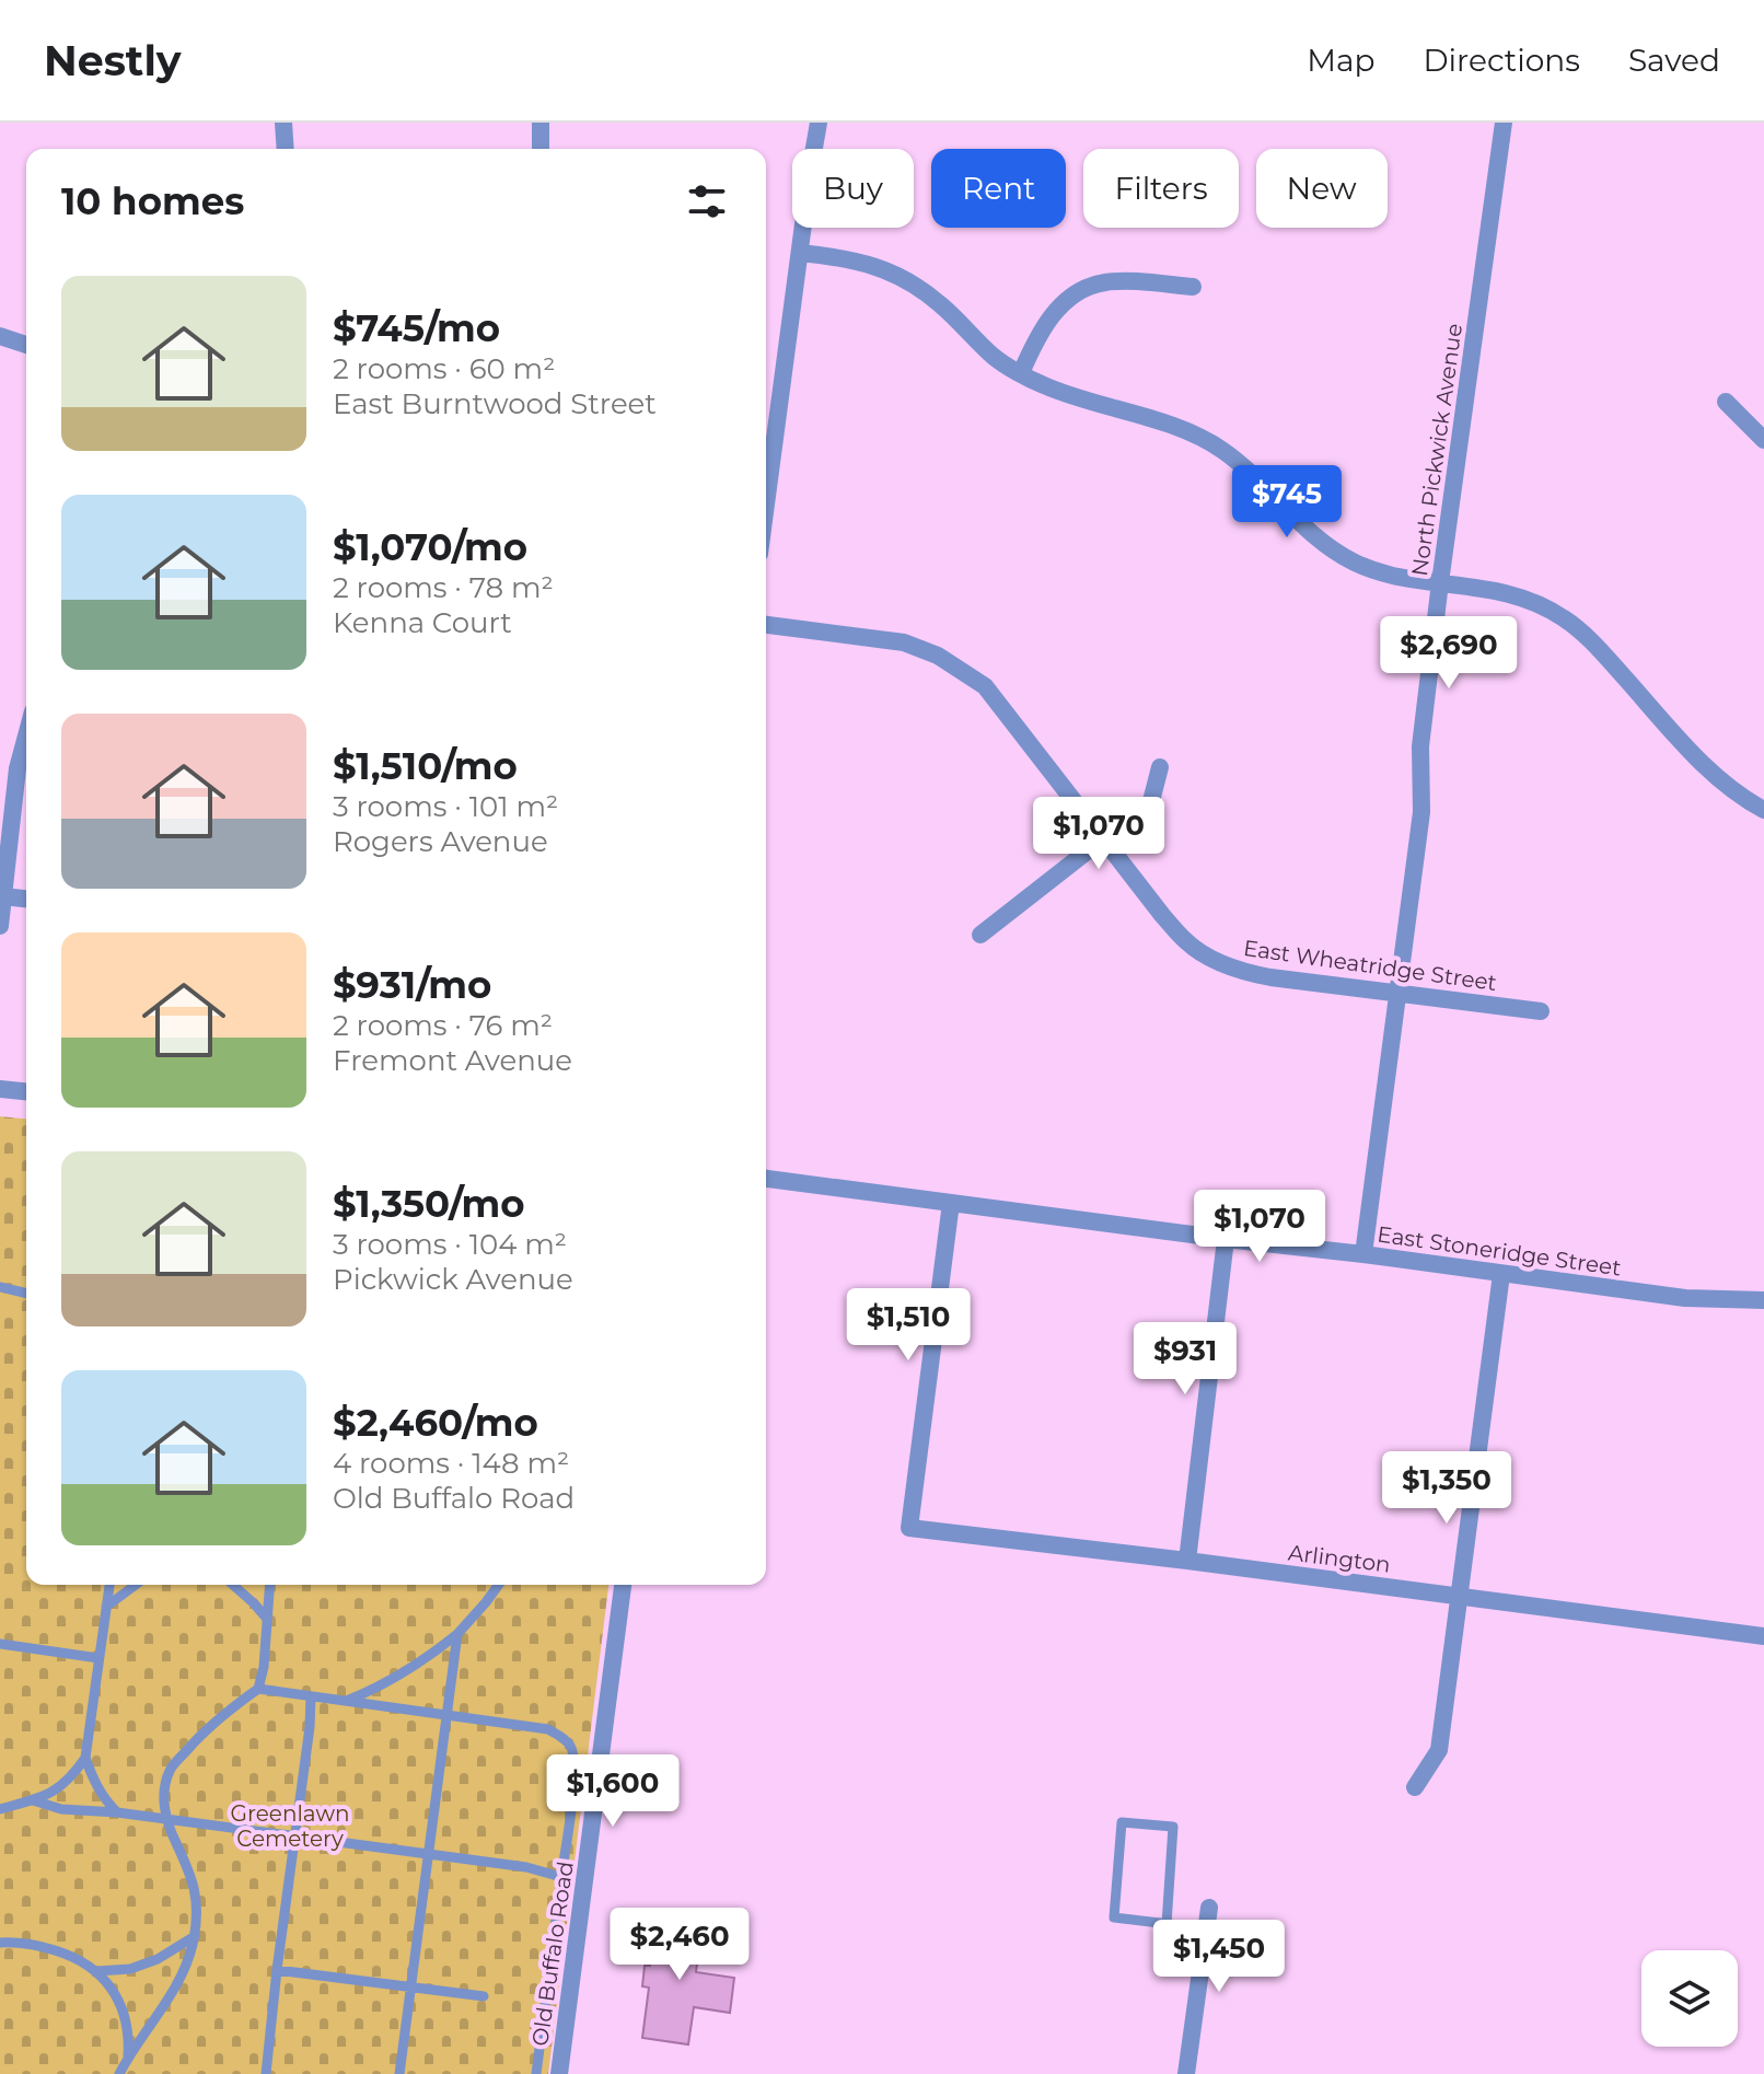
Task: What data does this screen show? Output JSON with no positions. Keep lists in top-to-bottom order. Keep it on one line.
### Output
{"streets":{"street":["North Pickwick Avenue","East Wheatridge Street","East Stoneridge Street","Arlington","Old Buffalo Road"]},"crossings":[["North Pickwick Avenue","East Wheatridge Street"],["North Pickwick Avenue","East Stoneridge Street"],["East Stoneridge Street","Arlington"]],"parks":["Greenlawn Cemetery"],"page":{"header":"Nestly","nav":["Map","Directions","Saved"],"chip":["Buy","Rent","Filters","New"],"heading":"10 homes","list":[{"name":"$745/mo","note":"2 rooms · 60 m² · East Burntwood Street"},{"name":"$1,070/mo","note":"2 rooms · 78 m² · Kenna Court"},{"name":"$1,510/mo","note":"3 rooms · 101 m² · Rogers Avenue"},{"name":"$931/mo","note":"2 rooms · 76 m² · Fremont Avenue"},{"name":"$1,350/mo","note":"3 rooms · 104 m² · Pickwick Avenue"},{"name":"$2,460/mo","note":"4 rooms · 148 m² · Old Buffalo Road"}],"price":["$745","$2,690","$1,070","$1,070","$1,510","$931","$1,350","$1,600","$2,460","$1,450"]}}
